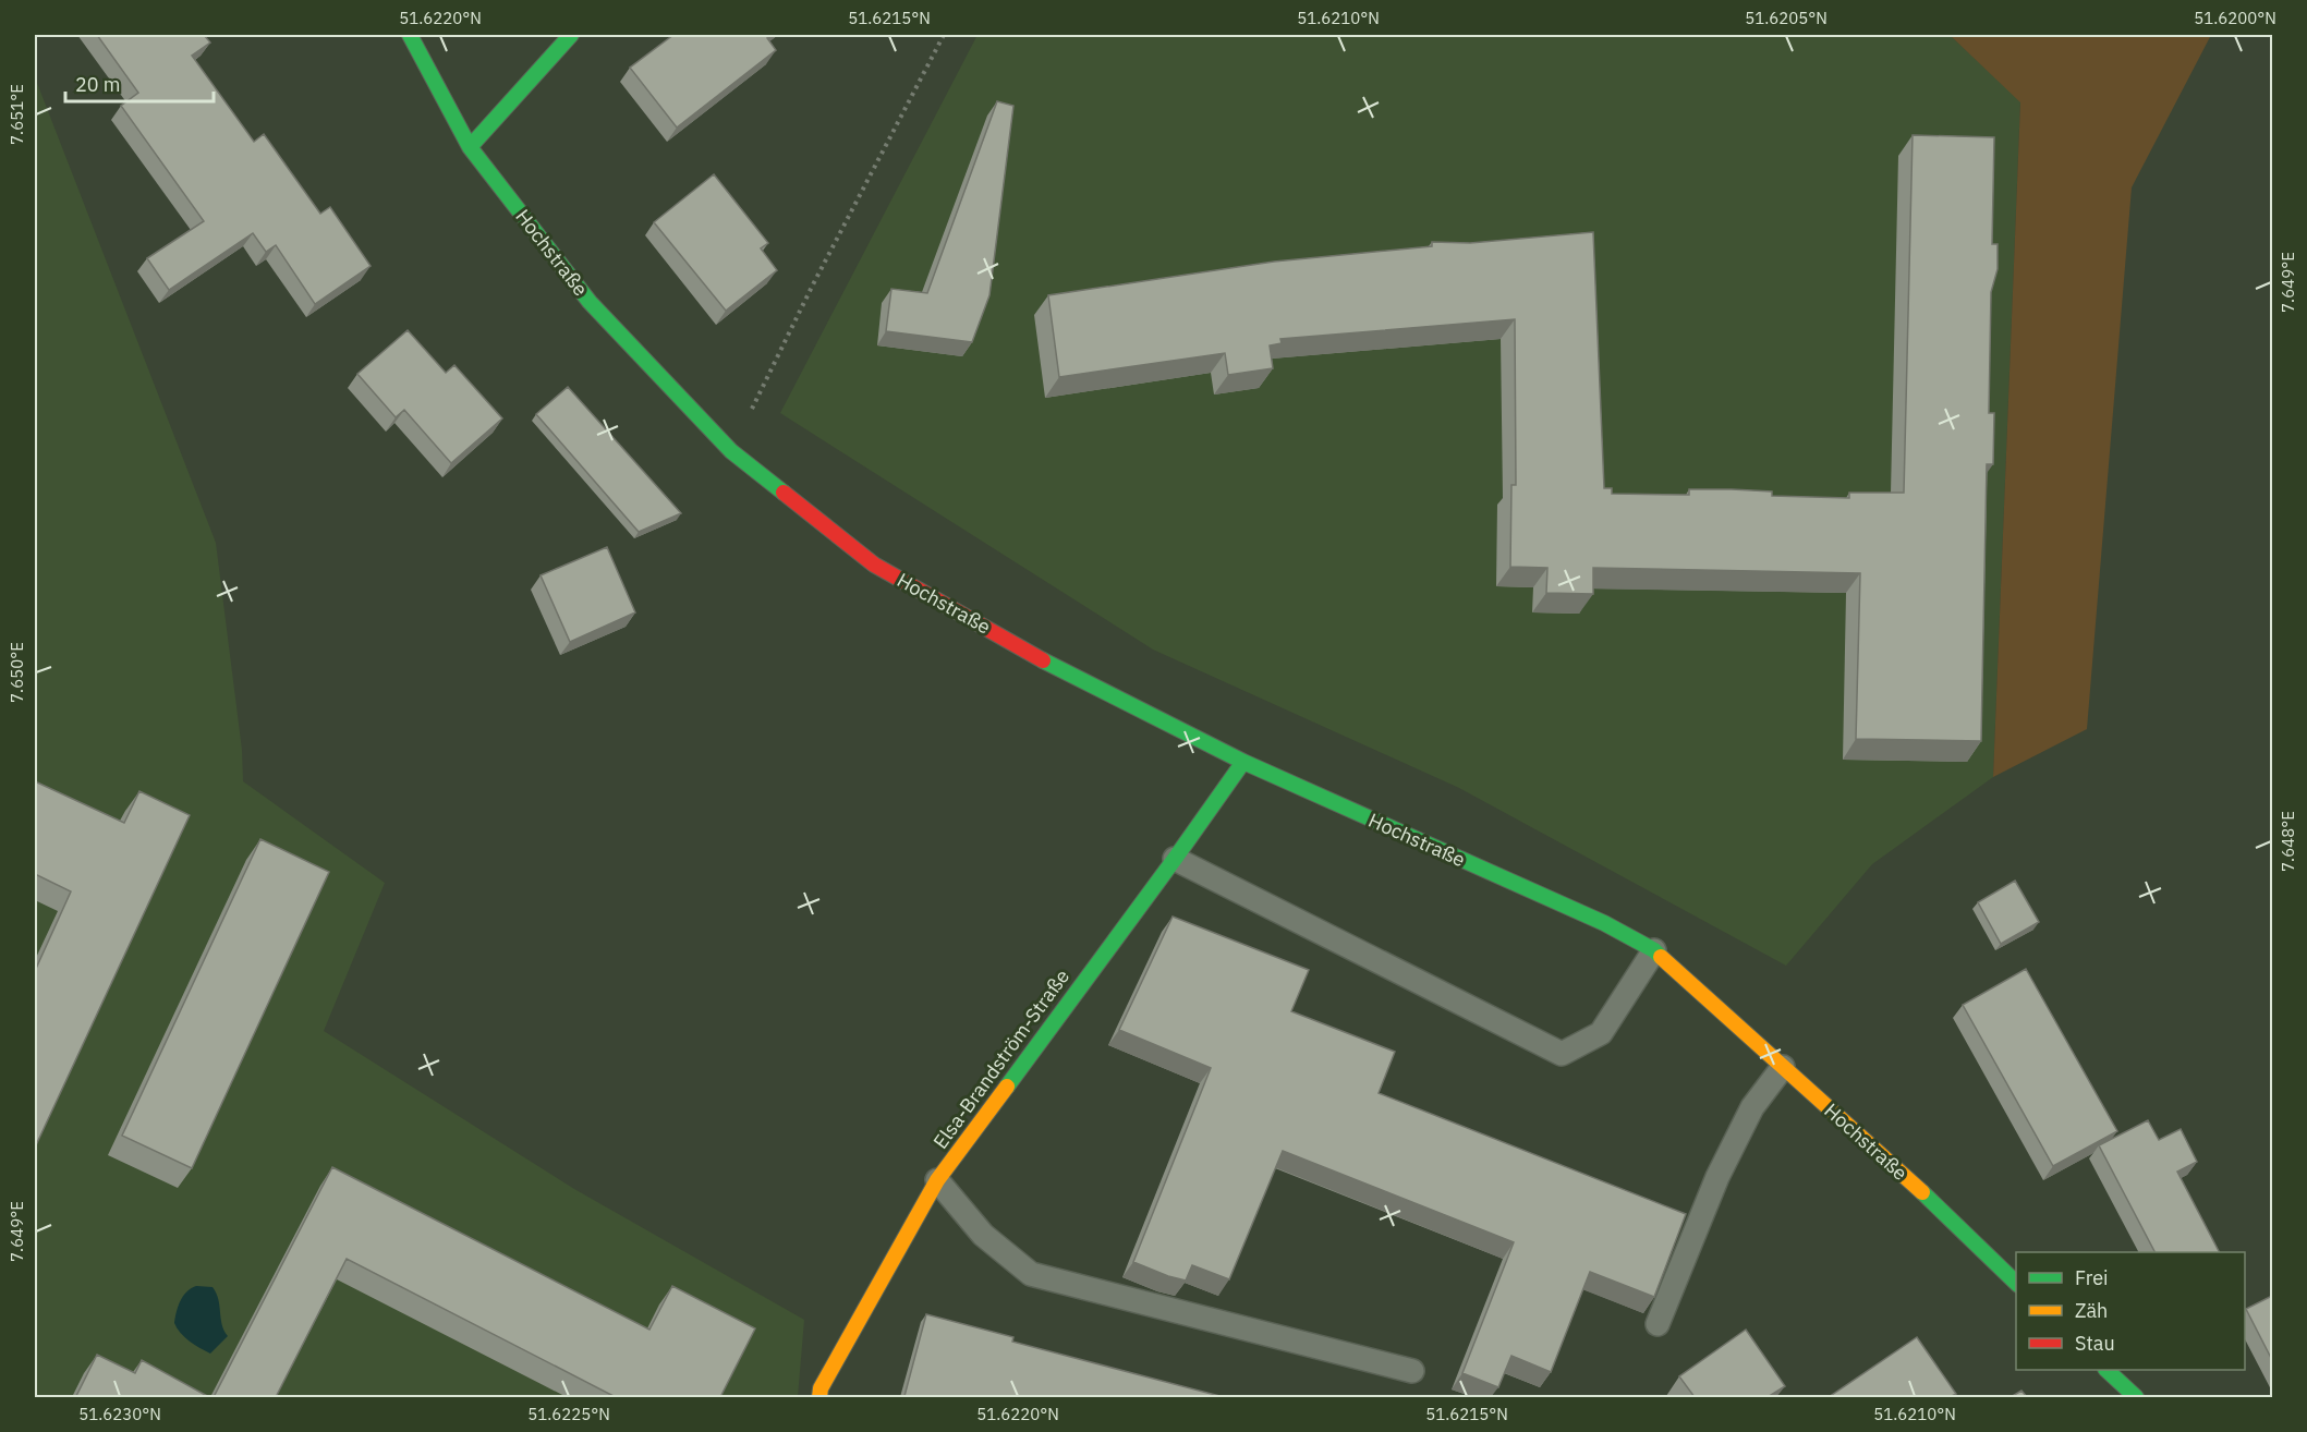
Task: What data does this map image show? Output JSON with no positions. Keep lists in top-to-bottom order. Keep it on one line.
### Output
{"streets":{"street":["Hochstraße","Elsa-Brandström-Straße"]},"crossings":[["Hochstraße","Elsa-Brandström-Straße"]],"legend":["Frei","Zäh","Stau"],"scale_bar":"20 m","coordinates":["51.6220°N","51.6215°N","51.6210°N","51.6205°N","51.6200°N","7.651°E","7.649°E","7.650°E","7.648°E","51.6230°N","51.6225°N"]}
